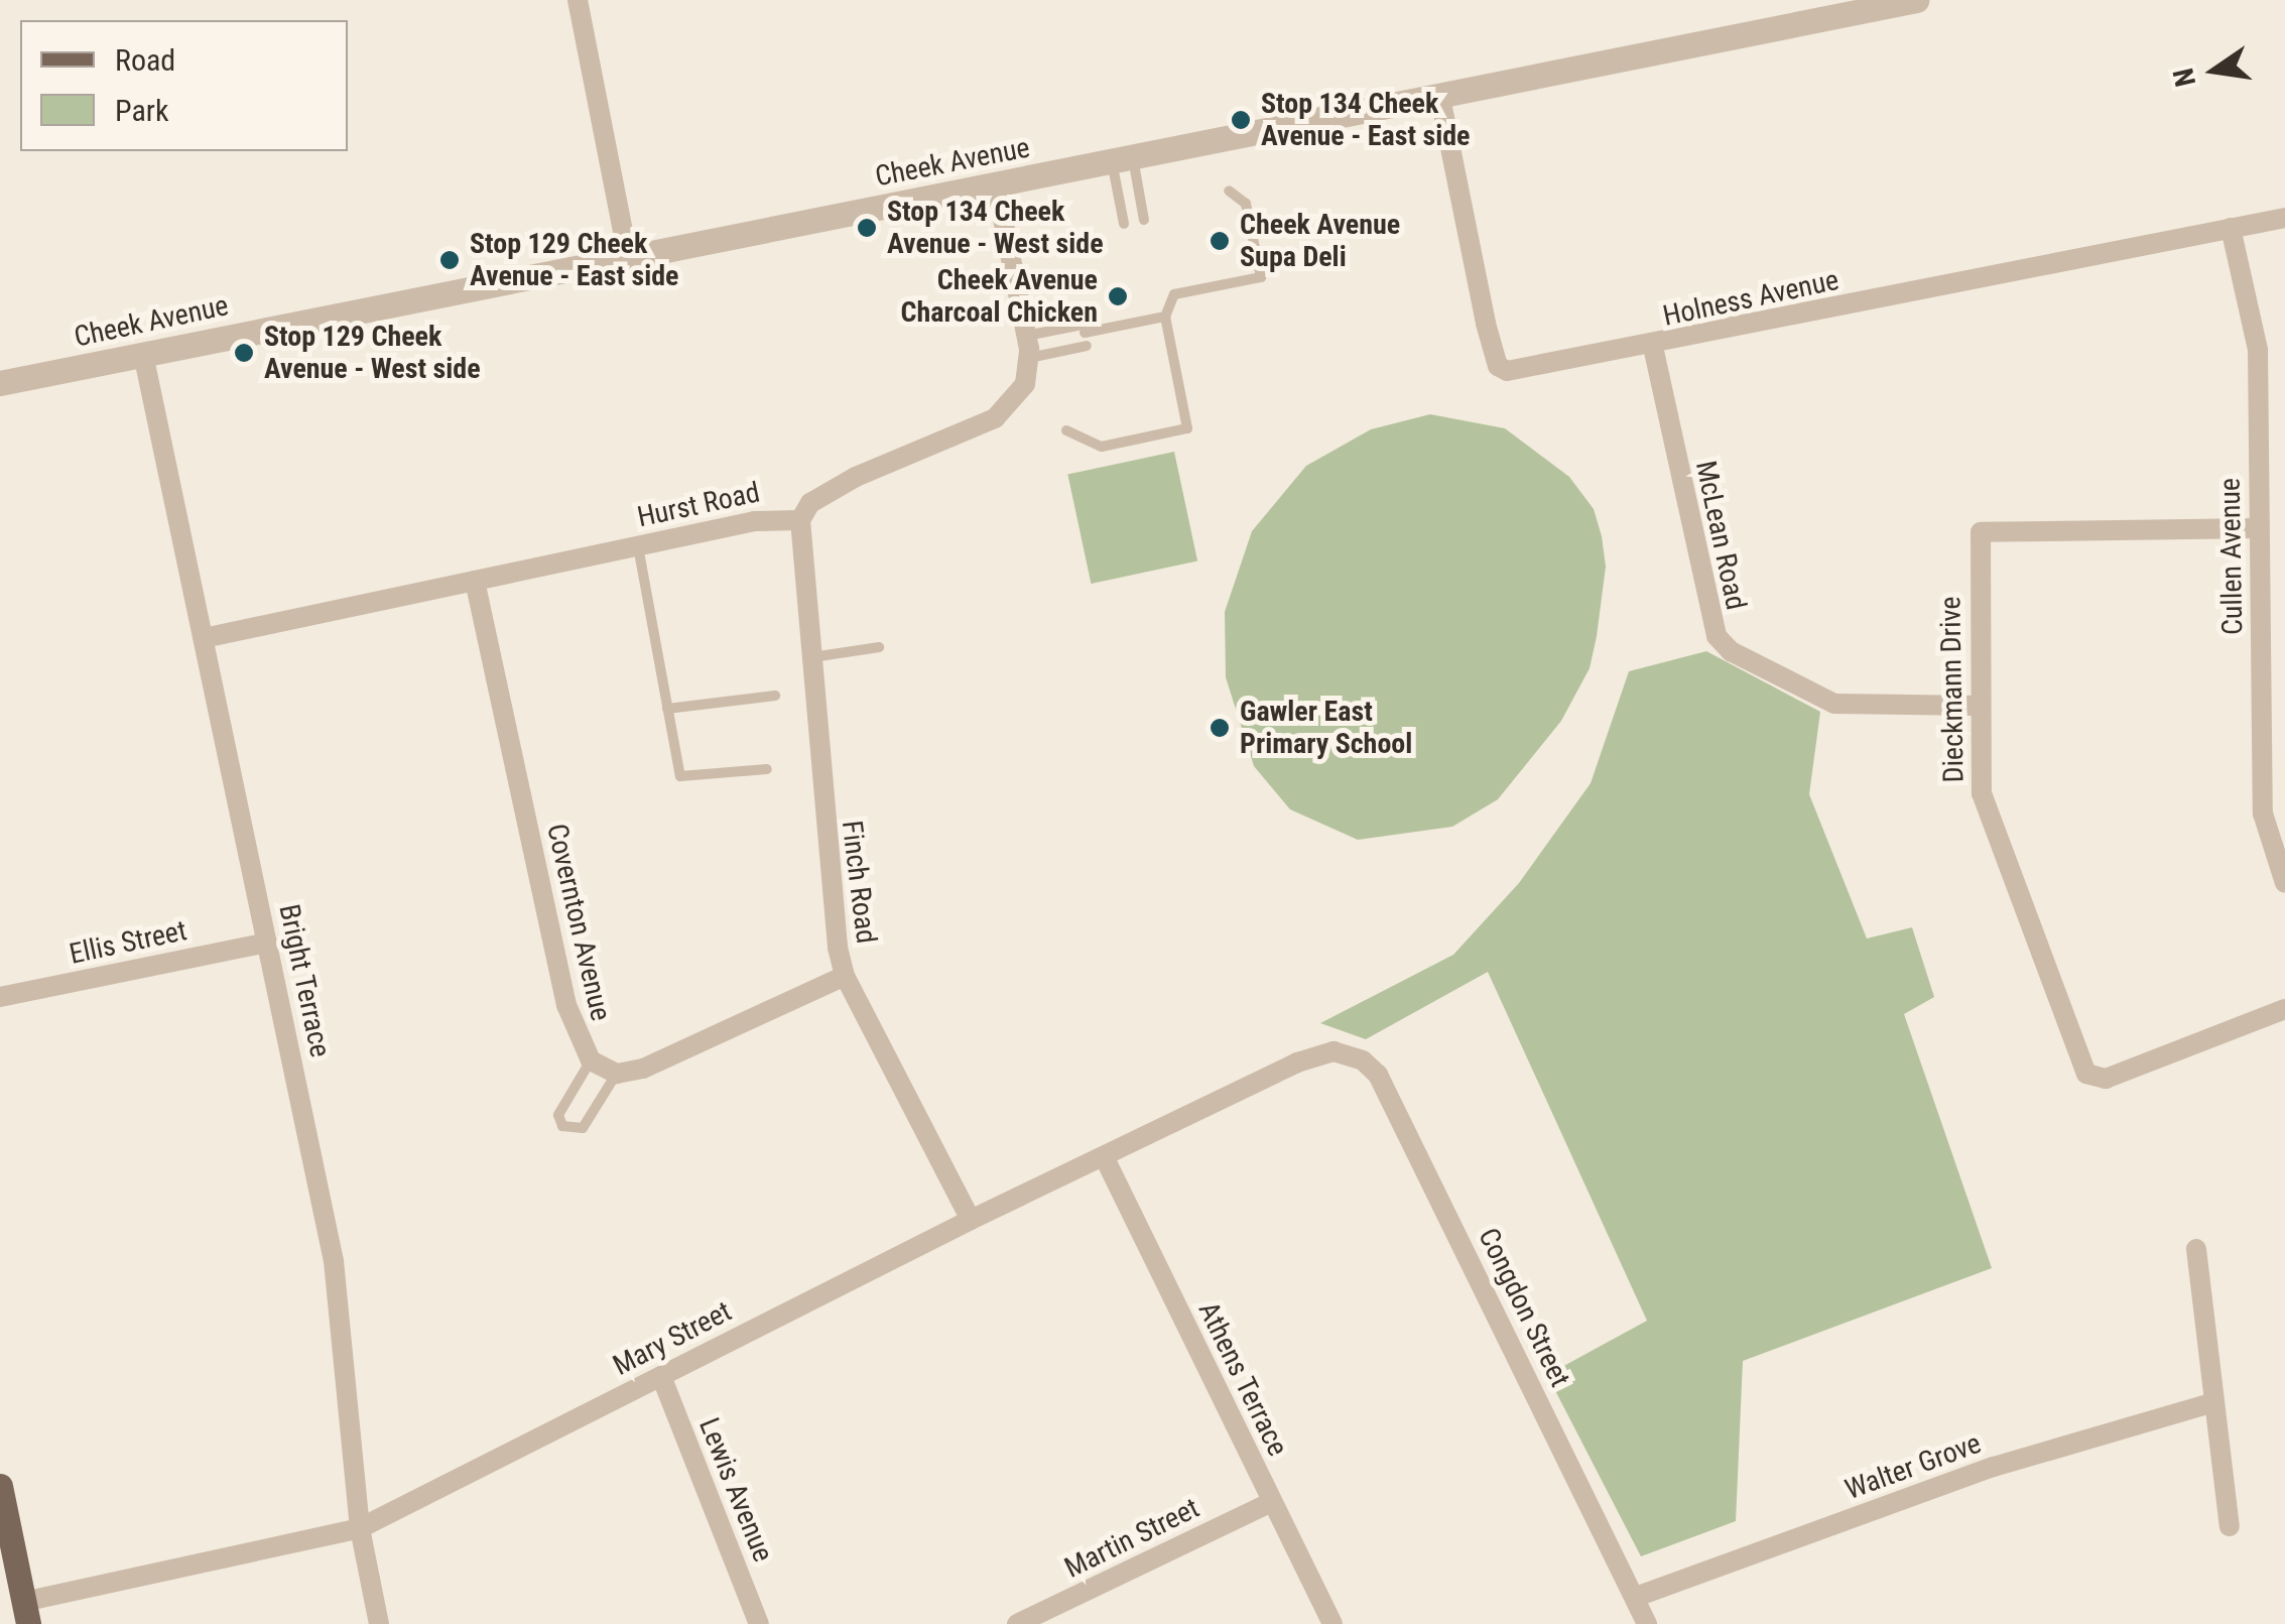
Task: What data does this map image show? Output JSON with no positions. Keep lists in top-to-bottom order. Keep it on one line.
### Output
{"streets":{"street":["Cheek Avenue","Holness Avenue","Hurst Road","McLean Road","Cullen Avenue","Dieckmann Drive","Finch Road","Covernton Avenue","Ellis Street","Bright Terrace","Congdon Street","Mary Street","Athens Terrace","Walter Grove","Lewis Avenue","Martin Street"]},"crossings":[["Cheek Avenue","Holness Avenue"],["Cheek Avenue","Hurst Road"],["Cheek Avenue","Bright Terrace"],["Holness Avenue","McLean Road"],["Holness Avenue","Cullen Avenue"],["Hurst Road","Finch Road"],["Hurst Road","Covernton Avenue"],["Hurst Road","Bright Terrace"],["McLean Road","Dieckmann Drive"],["Cullen Avenue","Dieckmann Drive"],["Finch Road","Mary Street"],["Ellis Street","Bright Terrace"],["Bright Terrace","Mary Street"],["Congdon Street","Mary Street"],["Congdon Street","Walter Grove"],["Mary Street","Athens Terrace"],["Mary Street","Lewis Avenue"],["Athens Terrace","Martin Street"]],"places":["Stop 134 Cheek Avenue - East side","Stop 134 Cheek Avenue - West side","Cheek Avenue Supa Deli","Stop 129 Cheek Avenue - East side","Cheek Avenue Charcoal Chicken","Stop 129 Cheek Avenue - West side","Gawler East Primary School"],"legend":["Road","Park"],"north":"left"}
